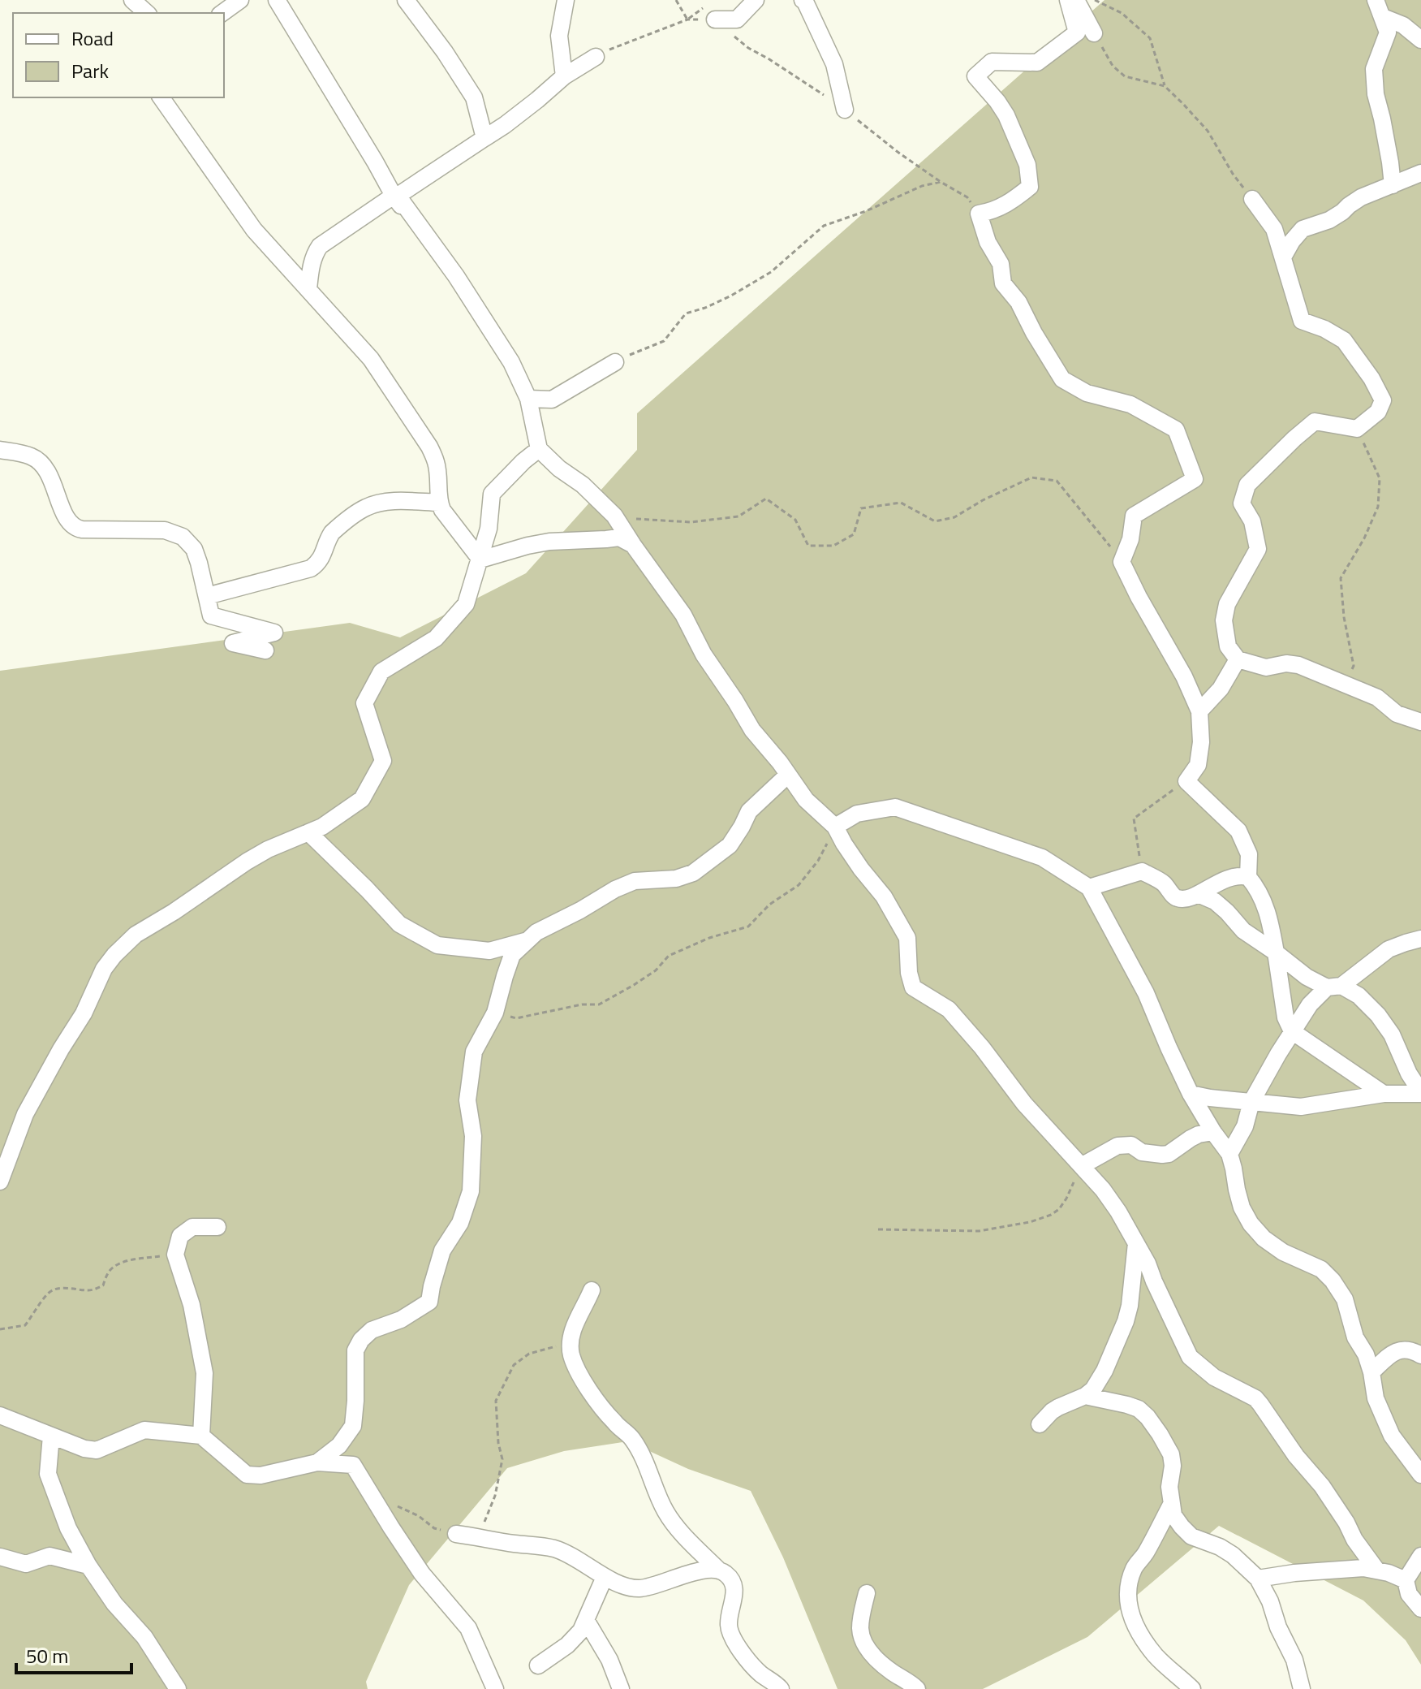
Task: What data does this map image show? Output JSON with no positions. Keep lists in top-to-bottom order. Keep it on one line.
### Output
{"legend":["Road","Park"],"scale_bar":"50 m"}
